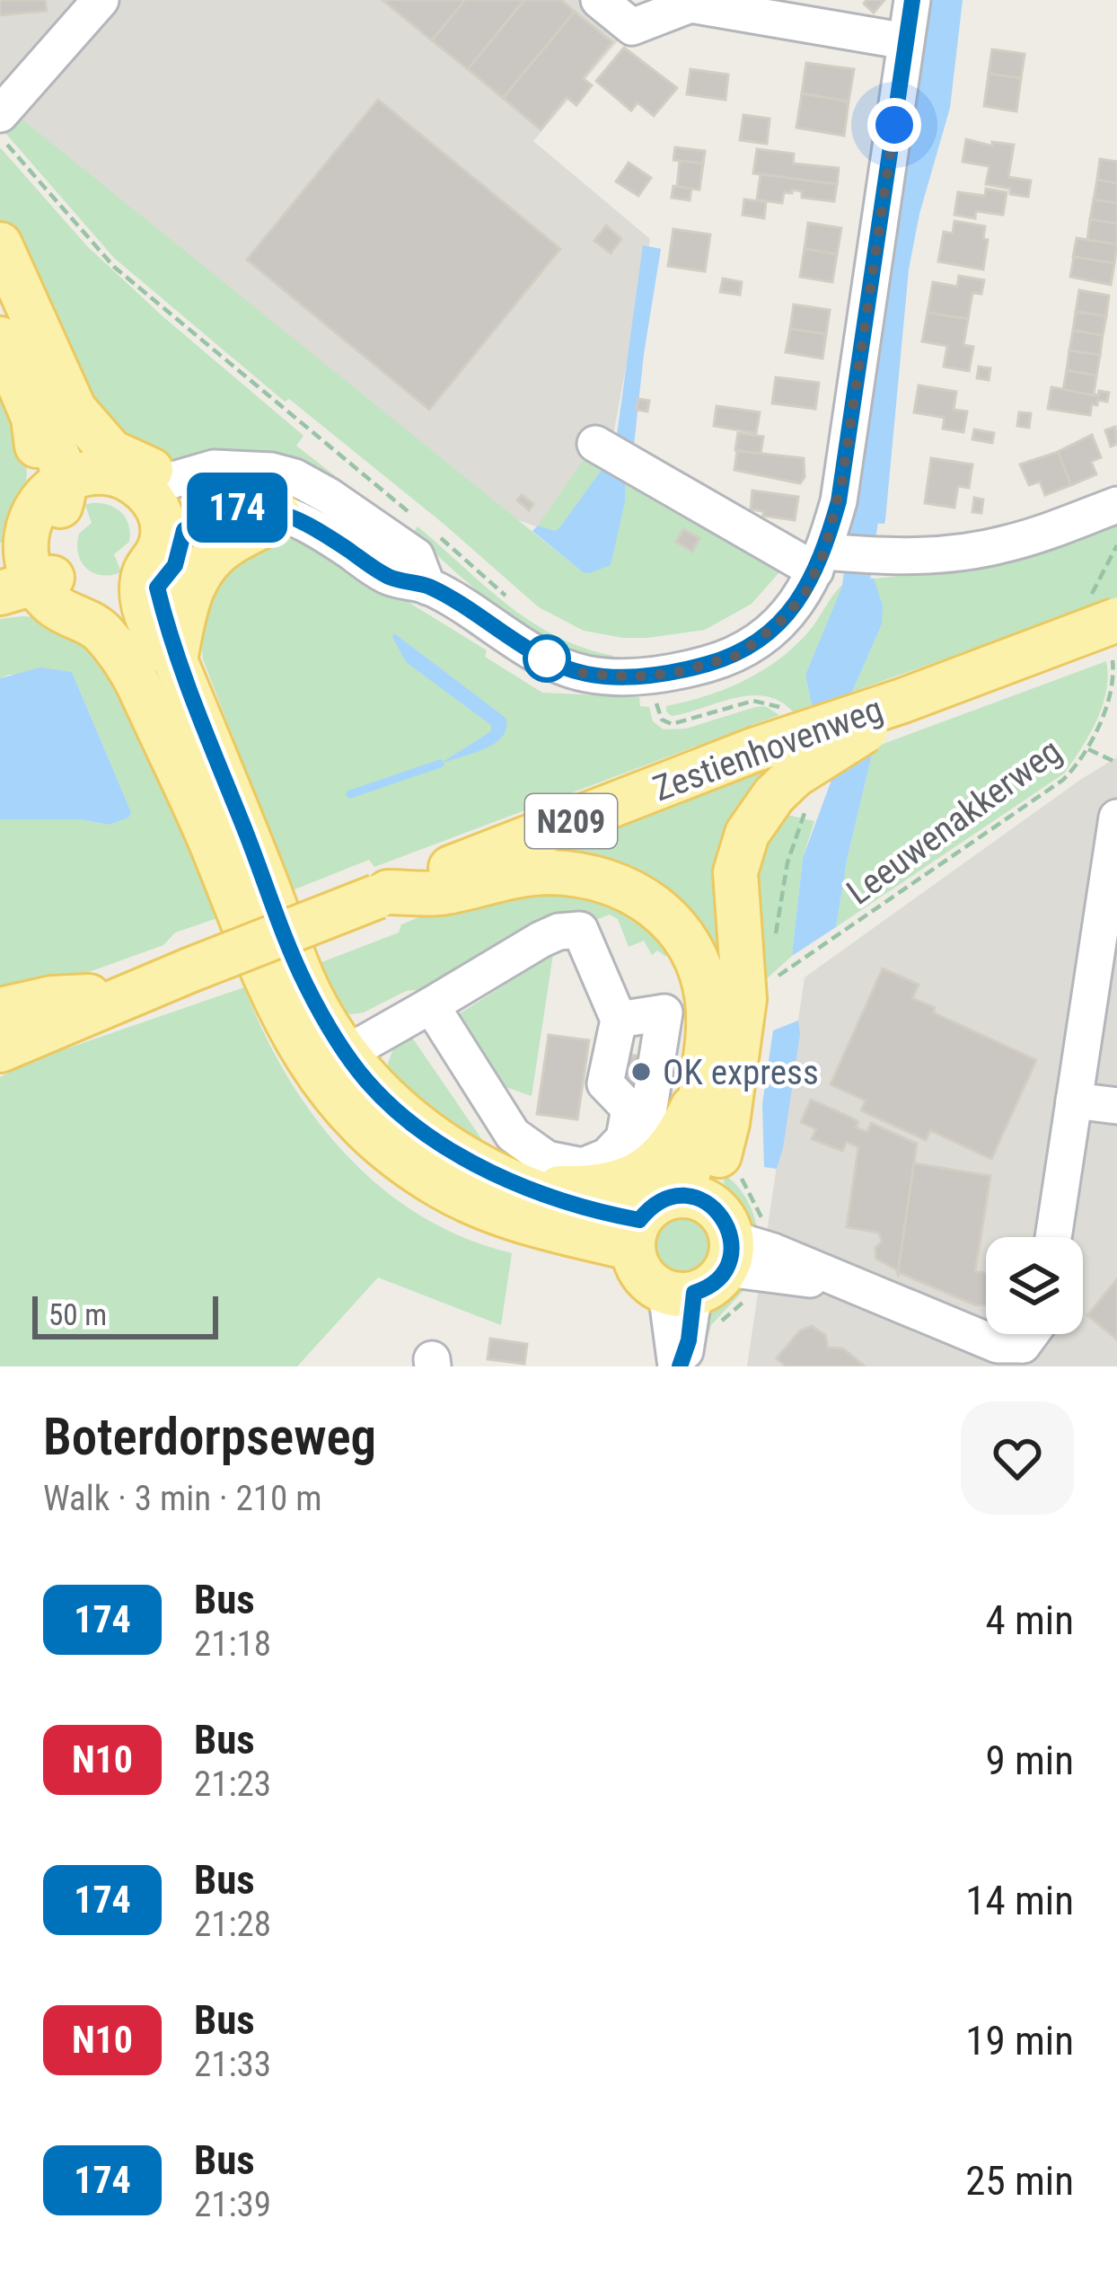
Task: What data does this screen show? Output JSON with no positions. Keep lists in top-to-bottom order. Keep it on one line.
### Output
{"streets":{"main road":["Zestienhovenweg","N209"],"path":["Leeuwenakkerweg"]},"crossings":[["Zestienhovenweg","N209"],["Zestienhovenweg","Leeuwenakkerweg"]],"places":["OK express"],"lines":["bus line 174"],"scale_bar":"50 m","page":{"on_map":"174","scale":"50 m","heading":["Boterdorpseweg","Walk · 3 min · 210 m"],"list":[{"mark":"174","name":"Bus","note":"21:18","value":"4 min"},{"mark":"N10","name":"Bus","note":"21:23","value":"9 min"},{"mark":"174","name":"Bus","note":"21:28","value":"14 min"},{"mark":"N10","name":"Bus","note":"21:33","value":"19 min"},{"mark":"174","name":"Bus","note":"21:39","value":"25 min"}]}}
